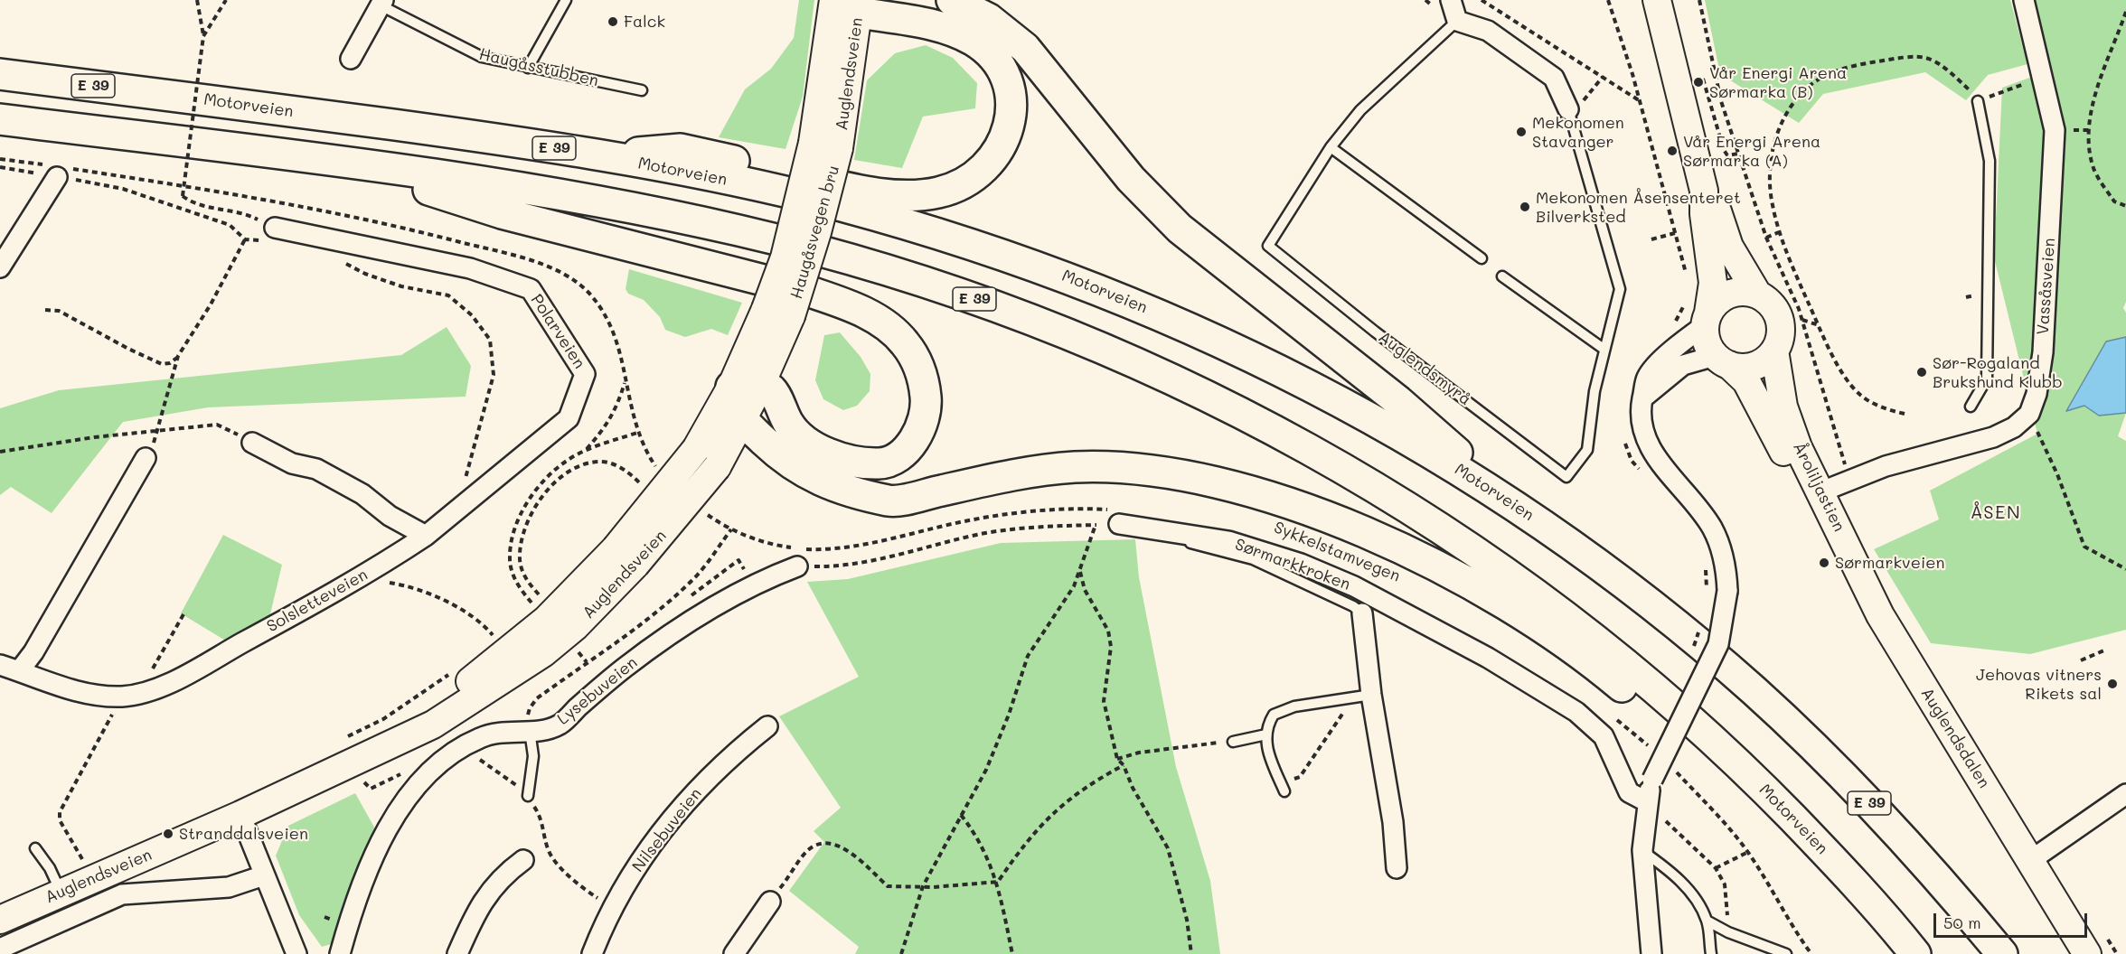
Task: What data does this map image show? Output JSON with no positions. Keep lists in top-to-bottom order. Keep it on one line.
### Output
{"streets":{"highway":["E 39","Motorveien"],"main road":["Auglendsveien","Haugåsvegen bru","Åroliljastien","Auglendsdalen"],"street":["Haugåsstubben","Vassåsveien","Polarveien","Auglendsmyrå","Sørmarkkroken","Solsletteveien","Lysebuveien","Nilsebuveien"]},"crossings":[["Auglendsveien","E 39"],["Auglendsveien","Haugåsvegen bru"],["E 39","Motorveien"],["Polarveien","Solsletteveien"],["Åroliljastien","Auglendsdalen"]],"districts":["ÅSEN"],"places":["Falck","Vår Energi Arena Sørmarka (B)","Mekonomen Stavanger","Vår Energi Arena Sørmarka (A)","Mekonomen Åsensenteret Bilverksted","Sør-Rogaland Brukshund Klubb","Sørmarkveien","Jehovas vitners Rikets sal","Stranddalsveien"],"scale_bar":"50 m"}
